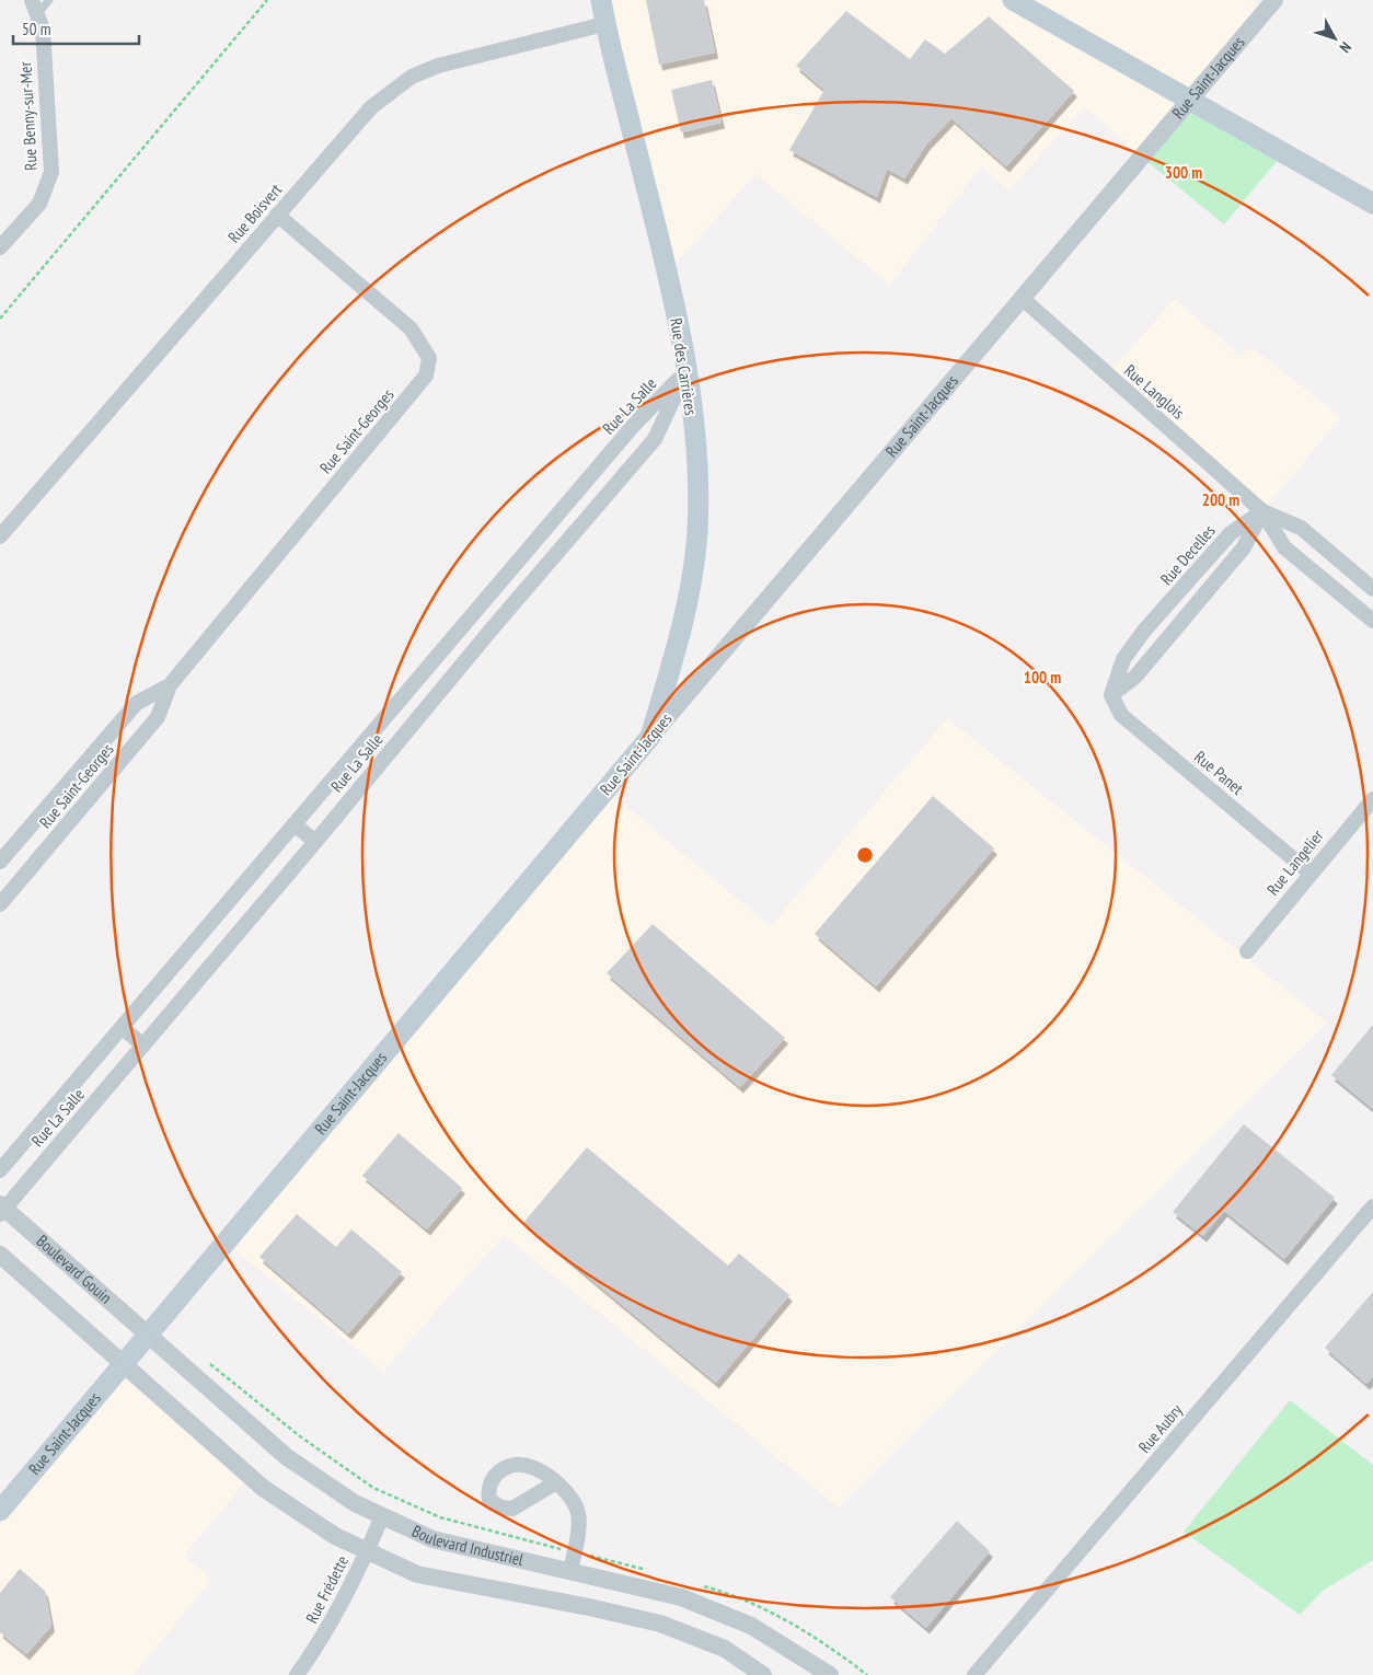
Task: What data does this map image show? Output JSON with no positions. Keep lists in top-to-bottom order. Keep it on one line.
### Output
{"streets":{"main road":["Rue Saint-Jacques","Rue des Carrières"],"street":["Rue Benny-sur-Mer","Rue Boisvert","Rue Langlois","Rue La Salle","Rue Saint-Georges","Rue Decelles","Rue Panet","Rue Langelier","Boulevard Gouin","Rue Aubry","Boulevard Industriel","Rue Frédette"]},"crossings":[["Rue Saint-Jacques","Rue des Carrières"],["Rue Saint-Jacques","Rue Langlois"],["Rue Saint-Jacques","Boulevard Gouin"],["Rue Saint-Jacques","Boulevard Industriel"],["Rue Boisvert","Rue des Carrières"],["Rue Boisvert","Rue Saint-Georges"],["Rue des Carrières","Rue La Salle"],["Rue Langlois","Rue Decelles"],["Rue La Salle","Boulevard Gouin"],["Rue Decelles","Rue Panet"],["Rue Panet","Rue Langelier"],["Boulevard Gouin","Boulevard Industriel"],["Boulevard Industriel","Rue Frédette"]],"scale_bar":"50 m","north":"bottom right","rings":["300 m","200 m","100 m"]}
